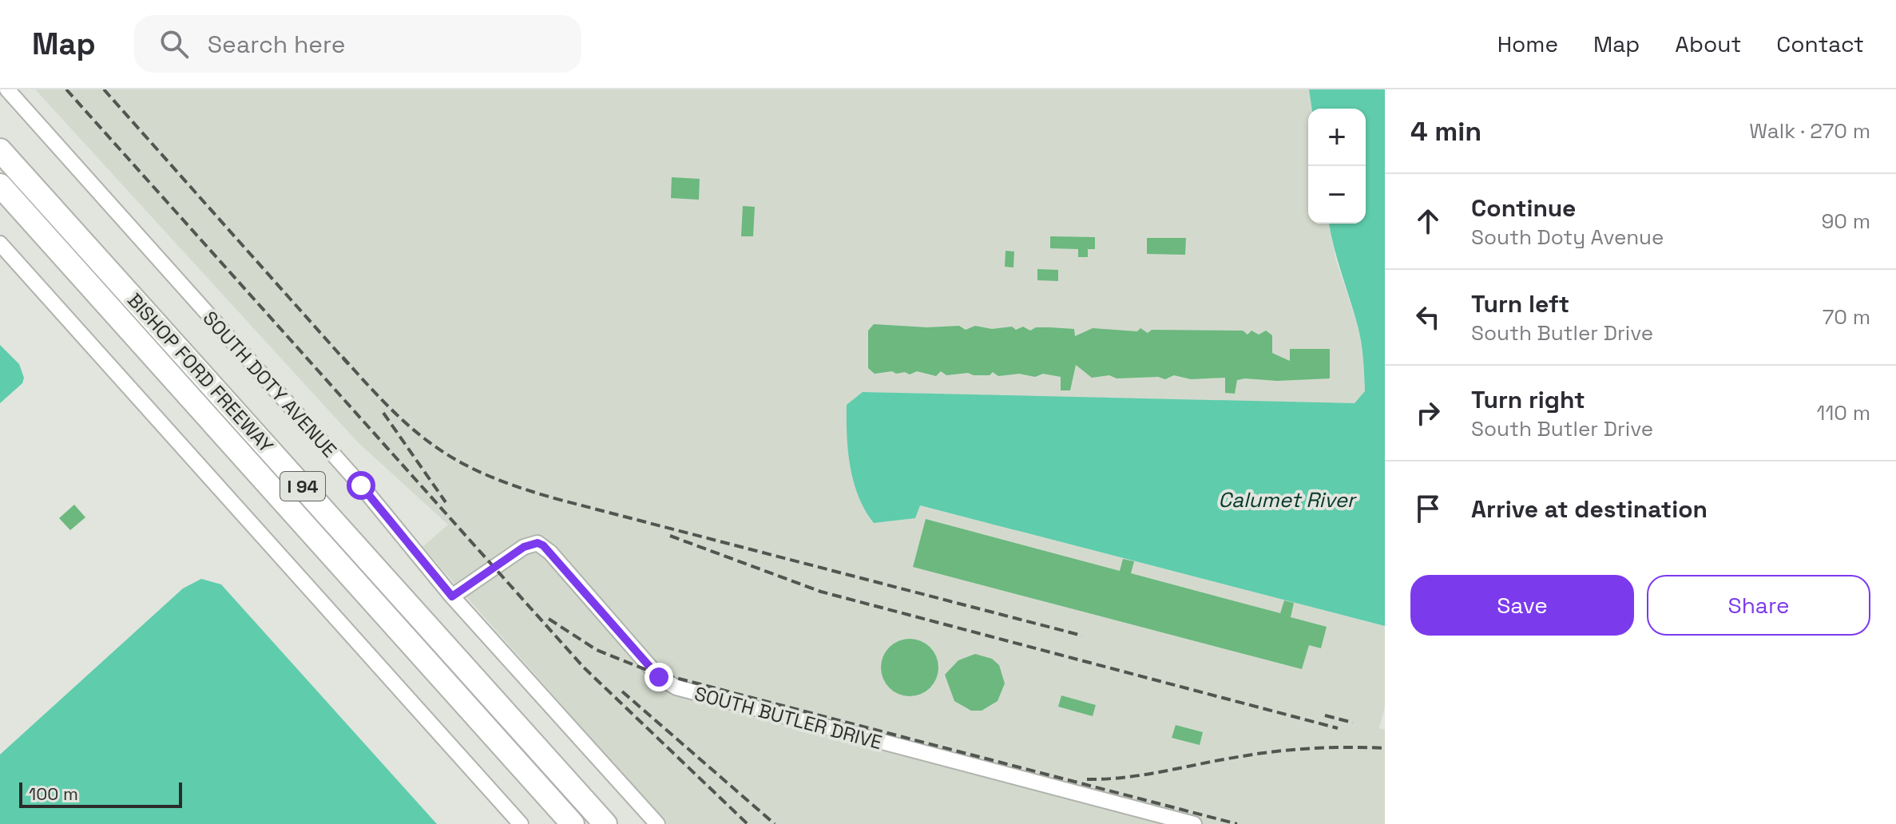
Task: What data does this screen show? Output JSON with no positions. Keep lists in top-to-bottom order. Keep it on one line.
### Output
{"streets":{"highway":["BISHOP FORD FREEWAY","I 94"],"street":["SOUTH DOTY AVENUE","SOUTH BUTLER DRIVE"]},"crossings":[["SOUTH DOTY AVENUE","SOUTH BUTLER DRIVE"]],"water":["Calumet River"],"scale_bar":"100 m","page":{"header":"Map","search":"Search here","nav":["Home","Map","About","Contact"],"heading":["4 min","Walk · 270 m"],"map_buttons":["+","−"],"list":[["Continue","South Doty Avenue","90 m"],["Turn left","South Butler Drive","70 m"],["Turn right","South Butler Drive","110 m"],"Arrive at destination"],"buttons":["Save","Share"],"scale":"100 m"}}
